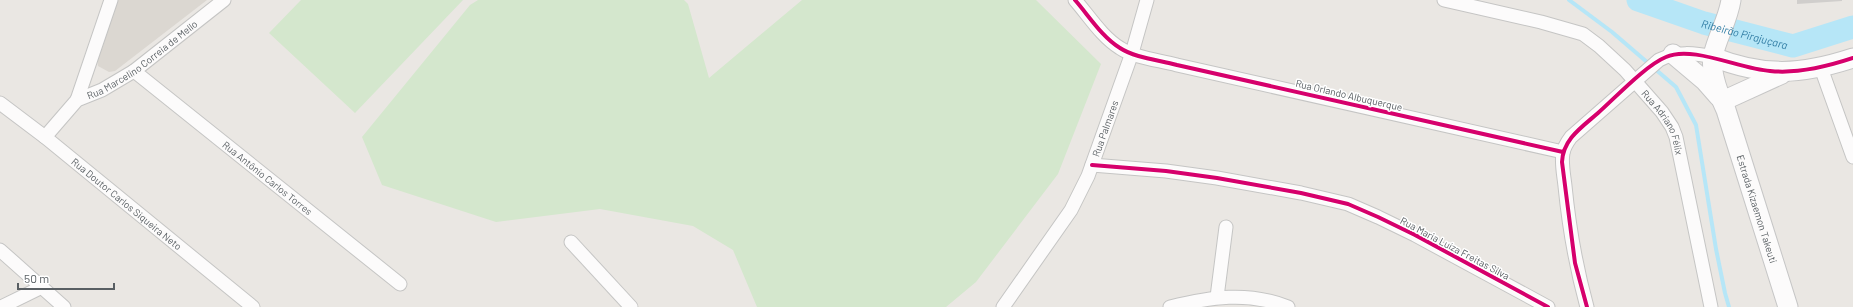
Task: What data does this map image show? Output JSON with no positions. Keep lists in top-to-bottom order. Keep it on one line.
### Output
{"streets":{"main road":["Estrada Kizaemon Takeuti"],"street":["Rua Marcelino Correia de Mello","Rua Orlando Albuquerque","Rua Adriano Félix","Rua Palmares","Rua Antônio Carlos Torres","Rua Doutor Carlos Siqueira Neto","Rua Maria Luíza Freitas Silva"]},"crossings":[["Rua Marcelino Correia de Mello","Rua Antônio Carlos Torres"],["Rua Marcelino Correia de Mello","Rua Doutor Carlos Siqueira Neto"],["Rua Orlando Albuquerque","Rua Palmares"],["Rua Palmares","Rua Maria Luíza Freitas Silva"]],"water":["Ribeirão Pirajuçara"],"scale_bar":"50 m"}
